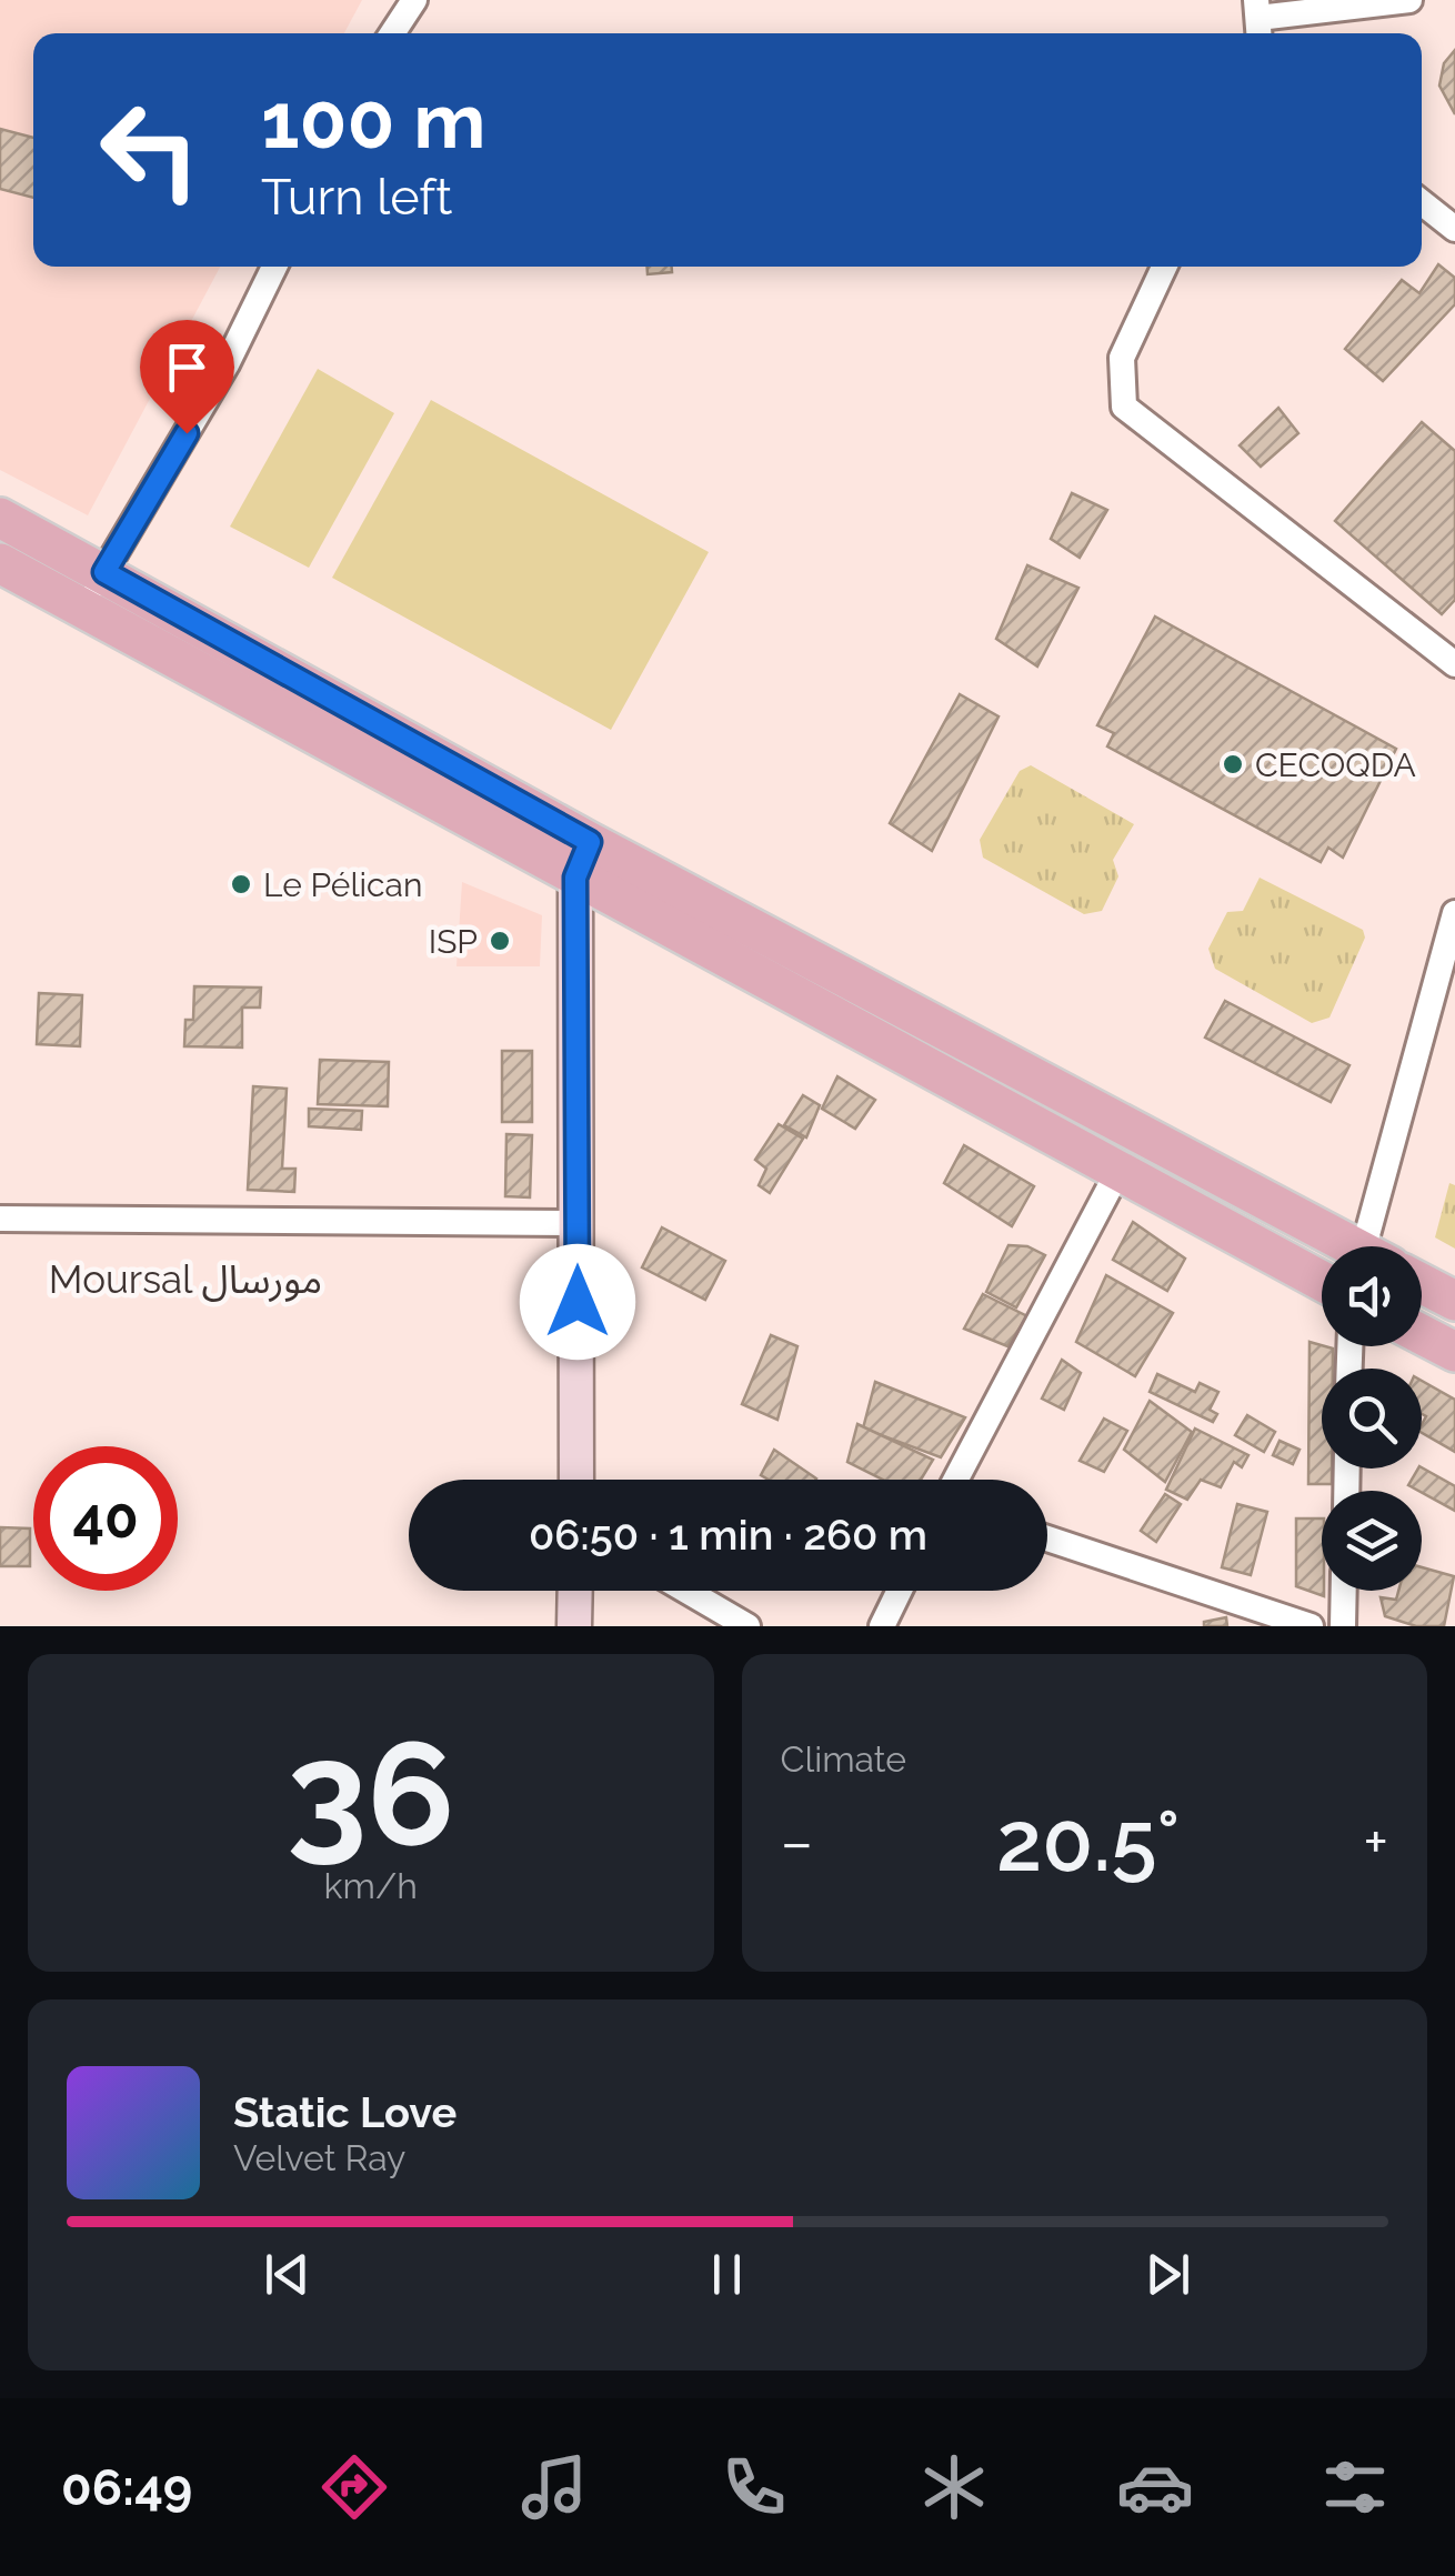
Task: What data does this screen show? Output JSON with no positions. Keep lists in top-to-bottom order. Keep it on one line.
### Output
{"districts":["Moursal مورسال"],"places":["CECOQDA","Le Pélican","ISP"],"page":{"turn":["100 m","Turn left"],"limit":"40","trip":"06:50 · 1 min · 260 m","tile":[["36","km/h"],"Climate"],"heat":["−","20.5°","+"],"song":["Static Love","Velvet Ray"],"tabs":"06:49"}}
